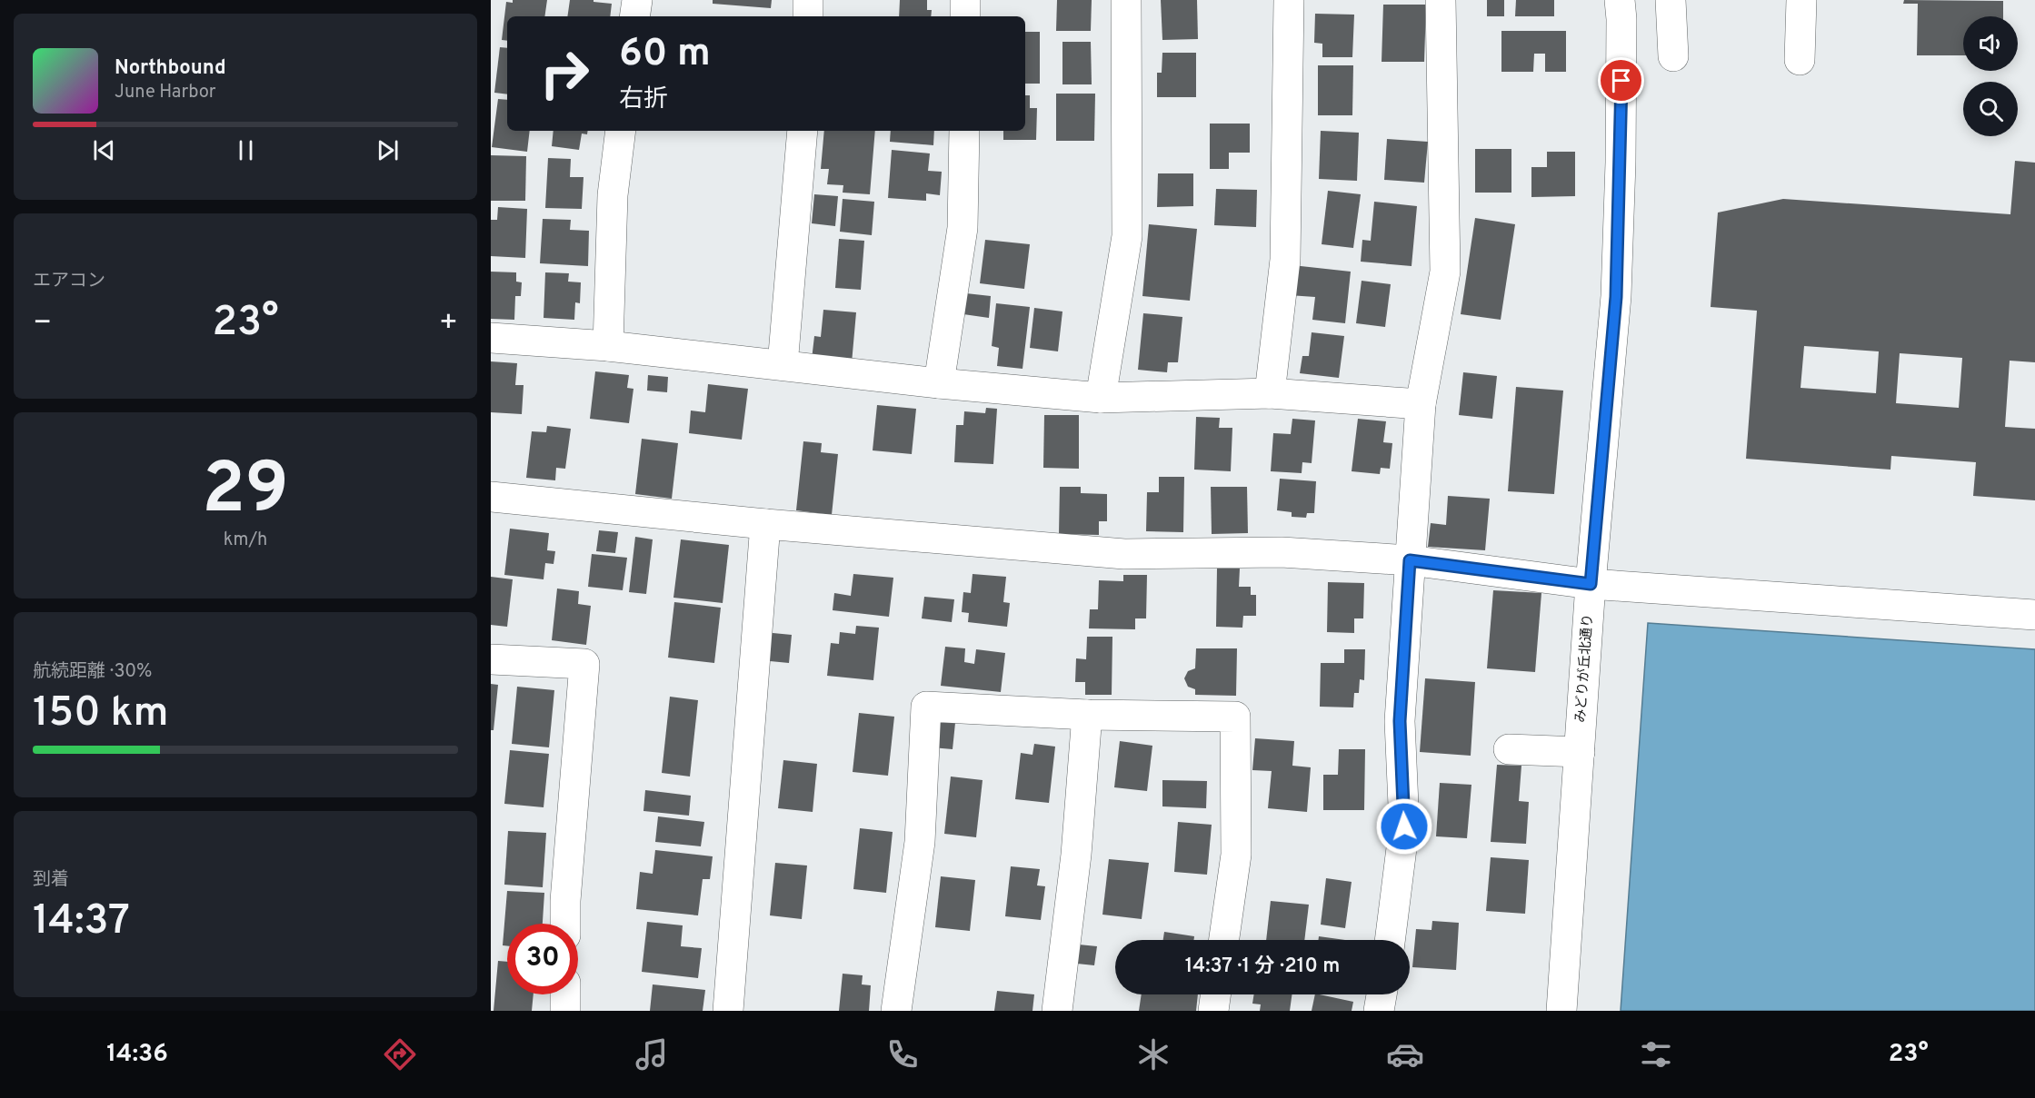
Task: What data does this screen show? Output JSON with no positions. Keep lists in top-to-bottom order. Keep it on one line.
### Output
{"streets":{"street":["みどりが丘北通り"]},"page":{"turn":["60 m","右折"],"song":["Northbound","June Harbor"],"tile":["エアコン",["29","km/h"],["航続距離 · 30%","150 km"],["到着","14:37"]],"heat":["−","23°","+"],"limit":"30","trip":"14:37 · 1 分 · 210 m","tabs":["14:36","23°"]}}
